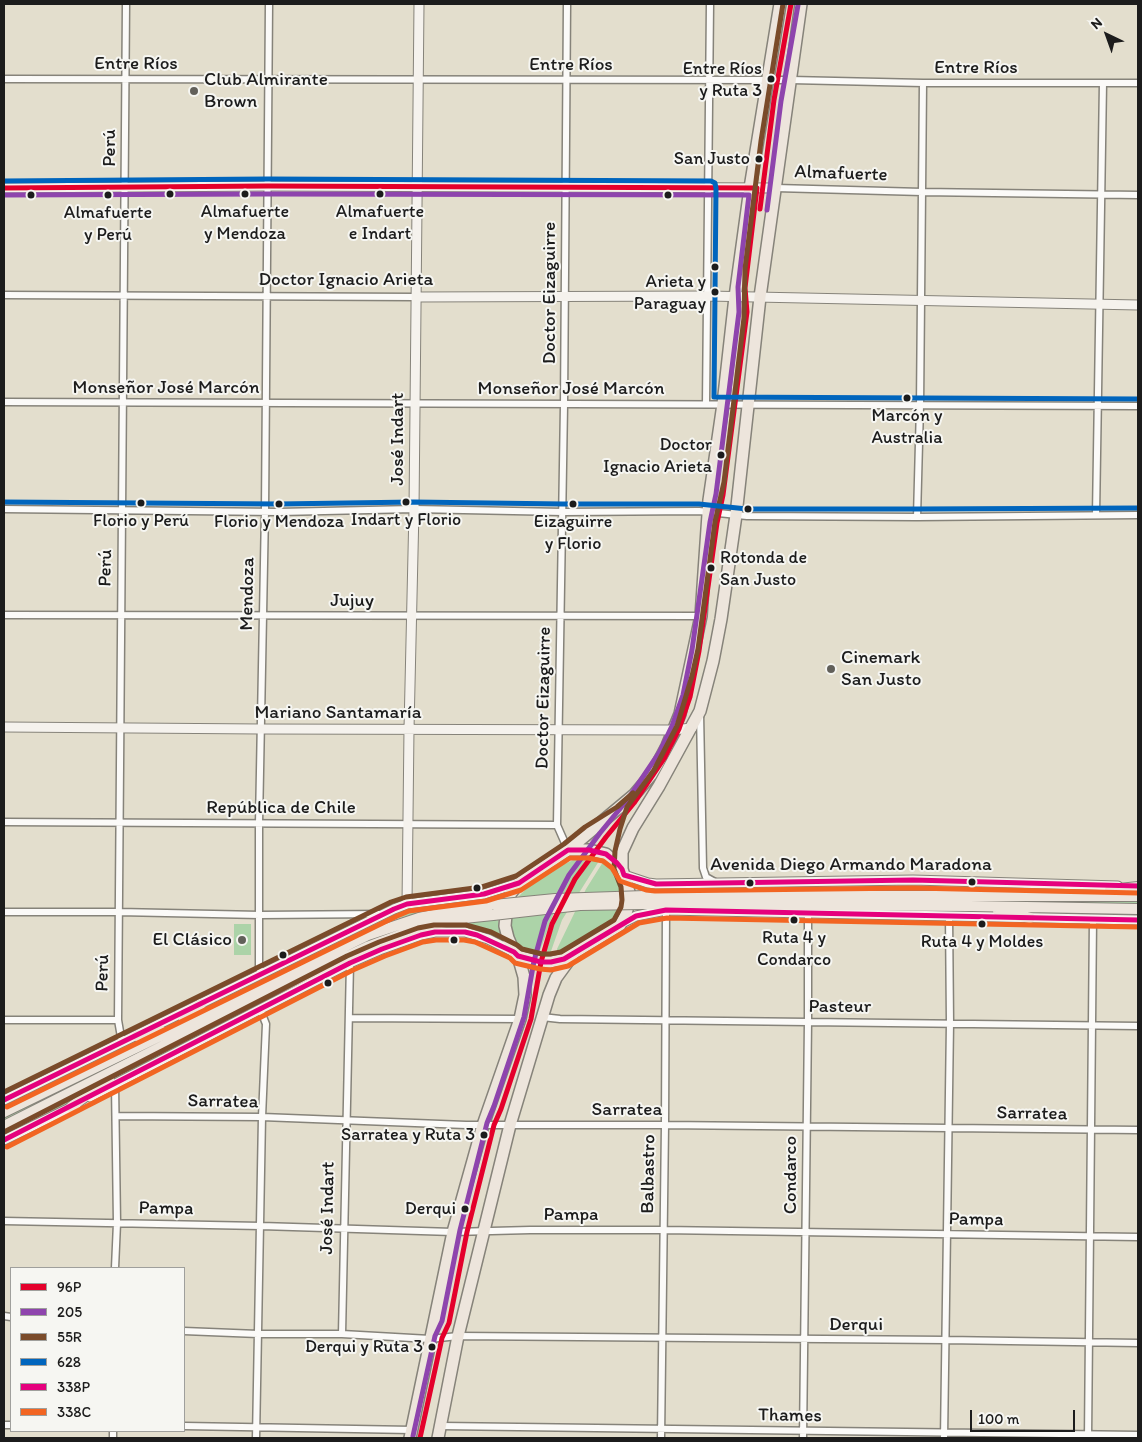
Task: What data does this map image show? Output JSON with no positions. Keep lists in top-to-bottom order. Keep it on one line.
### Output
{"streets":{"main road":["Avenida Diego Armando Maradona"],"street":["Entre Ríos","Perú","Almafuerte","Doctor Ignacio Arieta","Doctor Eizaguirre","Monseñor José Marcón","José Indart","Mendoza","Jujuy","Mariano Santamaría","República de Chile","Pasteur","Sarratea","Balbastro","Condarco","Pampa","Derqui","Thames"]},"crossings":[["Entre Ríos","Perú"],["Entre Ríos","Doctor Eizaguirre"],["Entre Ríos","José Indart"],["Entre Ríos","Mendoza"],["Perú","Almafuerte"],["Perú","Doctor Ignacio Arieta"],["Perú","Monseñor José Marcón"],["Perú","Jujuy"],["Perú","Mariano Santamaría"],["Perú","República de Chile"],["Almafuerte","Doctor Eizaguirre"],["Almafuerte","José Indart"],["Almafuerte","Mendoza"],["Doctor Ignacio Arieta","Doctor Eizaguirre"],["Doctor Ignacio Arieta","José Indart"],["Doctor Ignacio Arieta","Mendoza"],["Doctor Eizaguirre","Monseñor José Marcón"],["Doctor Eizaguirre","Jujuy"],["Doctor Eizaguirre","Mariano Santamaría"],["Doctor Eizaguirre","República de Chile"],["Doctor Eizaguirre","Avenida Diego Armando Maradona"],["Monseñor José Marcón","José Indart"],["Monseñor José Marcón","Mendoza"],["José Indart","Jujuy"],["José Indart","Mariano Santamaría"],["José Indart","República de Chile"],["José Indart","Sarratea"],["José Indart","Pampa"],["José Indart","Derqui"],["Mendoza","Jujuy"],["Mendoza","Mariano Santamaría"],["Mendoza","República de Chile"],["Pasteur","Balbastro"],["Pasteur","Condarco"],["Sarratea","Balbastro"],["Sarratea","Condarco"],["Balbastro","Pampa"],["Balbastro","Derqui"],["Balbastro","Thames"],["Condarco","Pampa"],["Condarco","Derqui"],["Condarco","Thames"]],"places":["Entre Ríos y Ruta 3","Club Almirante Brown","San Justo","Almafuerte y Mendoza","Almafuerte e Indart","Almafuerte y Perú","Arieta y Paraguay","Marcón y Australia","Doctor Ignacio Arieta","Indart y Florio","Florio y Perú","Florio y Mendoza","Eizaguirre y Florio","Rotonda de San Justo","Cinemark San Justo","Ruta 4 y Condarco","Ruta 4 y Moldes","El Clásico","Sarratea y Ruta 3","Derqui","Derqui y Ruta 3"],"lines":["transit line 96P","transit line 55R","transit line 205","transit line 628","transit line 338P","transit line 338C"],"legend":["96P","205","55R","628","338P","338C"],"scale_bar":"100 m","north":"top left"}
